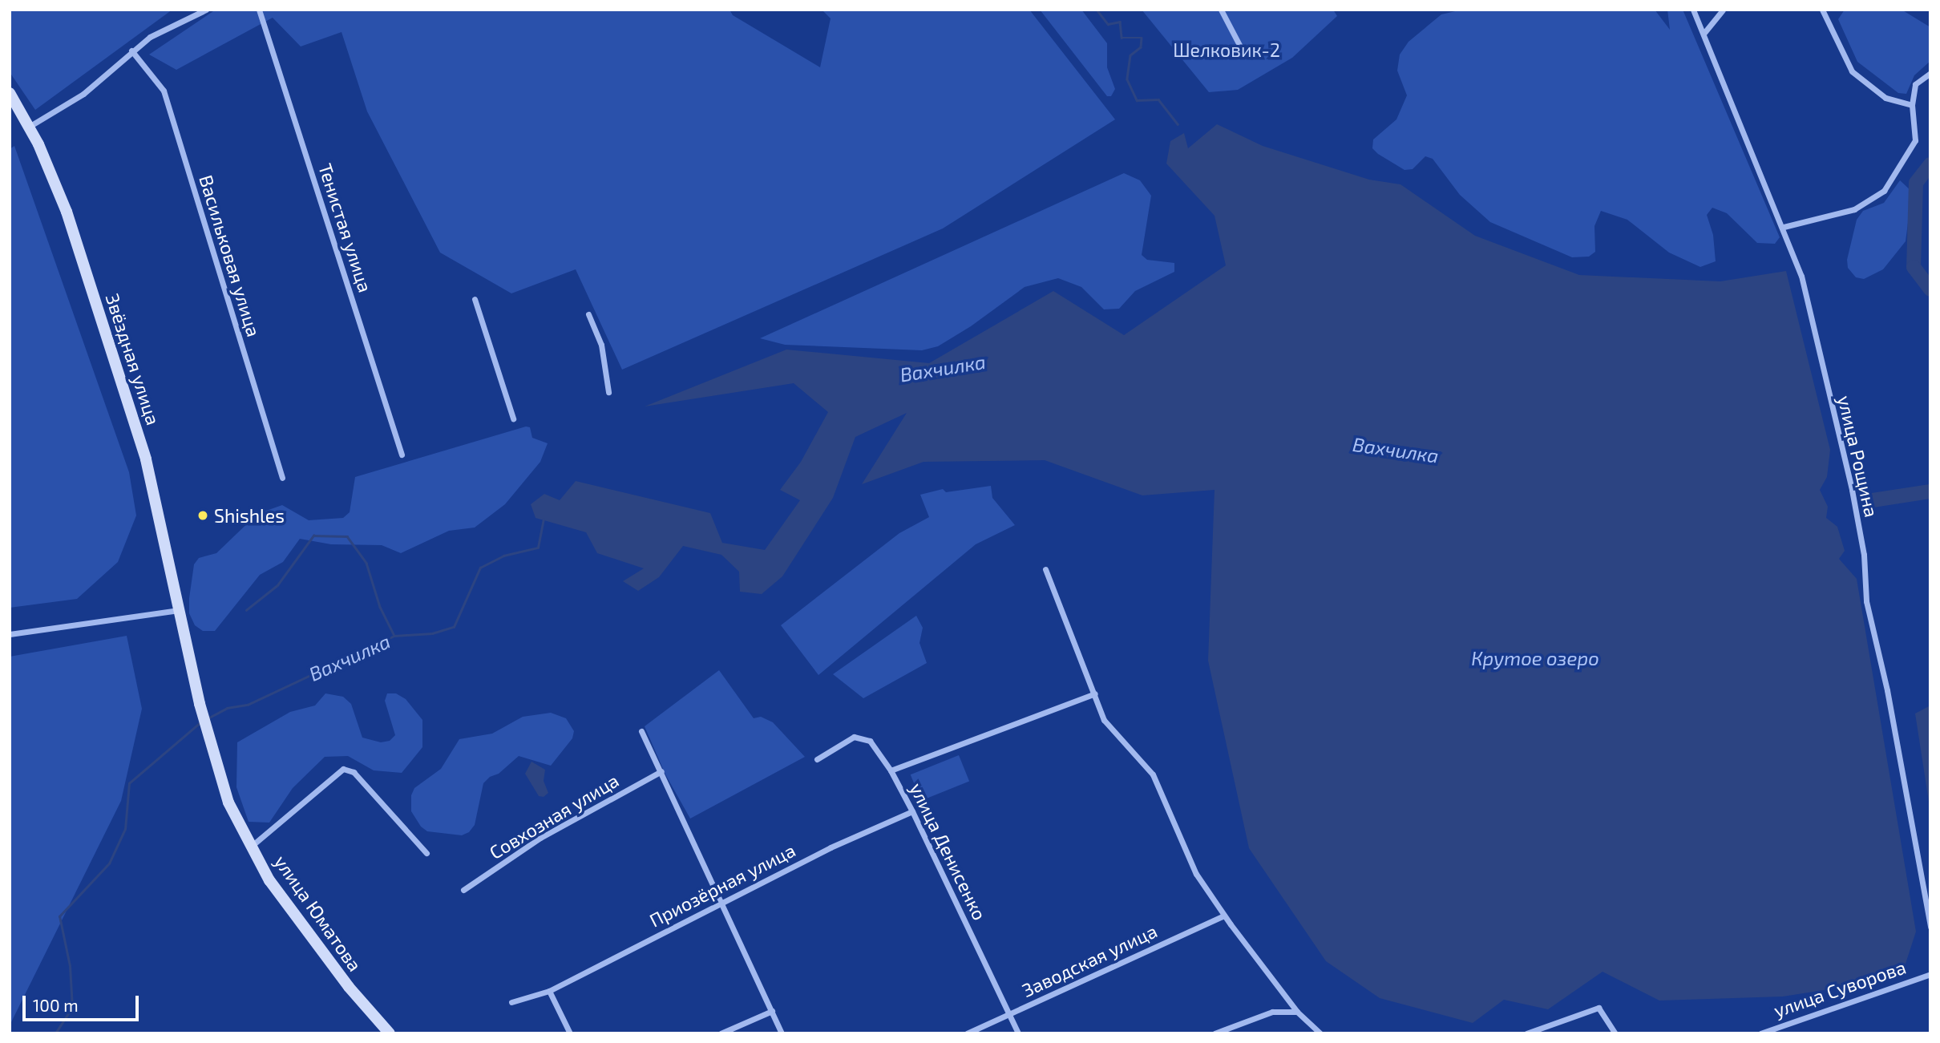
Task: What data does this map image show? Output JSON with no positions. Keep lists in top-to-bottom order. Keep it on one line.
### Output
{"streets":{"main road":["Звёздная улица","улица Юматова"],"street":["Тенистая улица","Васильковая улица","улица Рощина","Совхозная улица","улица Денисенко","Приозёрная улица","Заводская улица","улица Суворова"]},"crossings":[["Звёздная улица","улица Юматова"],["улица Денисенко","Приозёрная улица"],["улица Денисенко","Заводская улица"]],"water":["Вахчилка","Крутое озеро"],"parks":["Шелковик-2"],"places":["Shishles"],"scale_bar":"100 m"}
